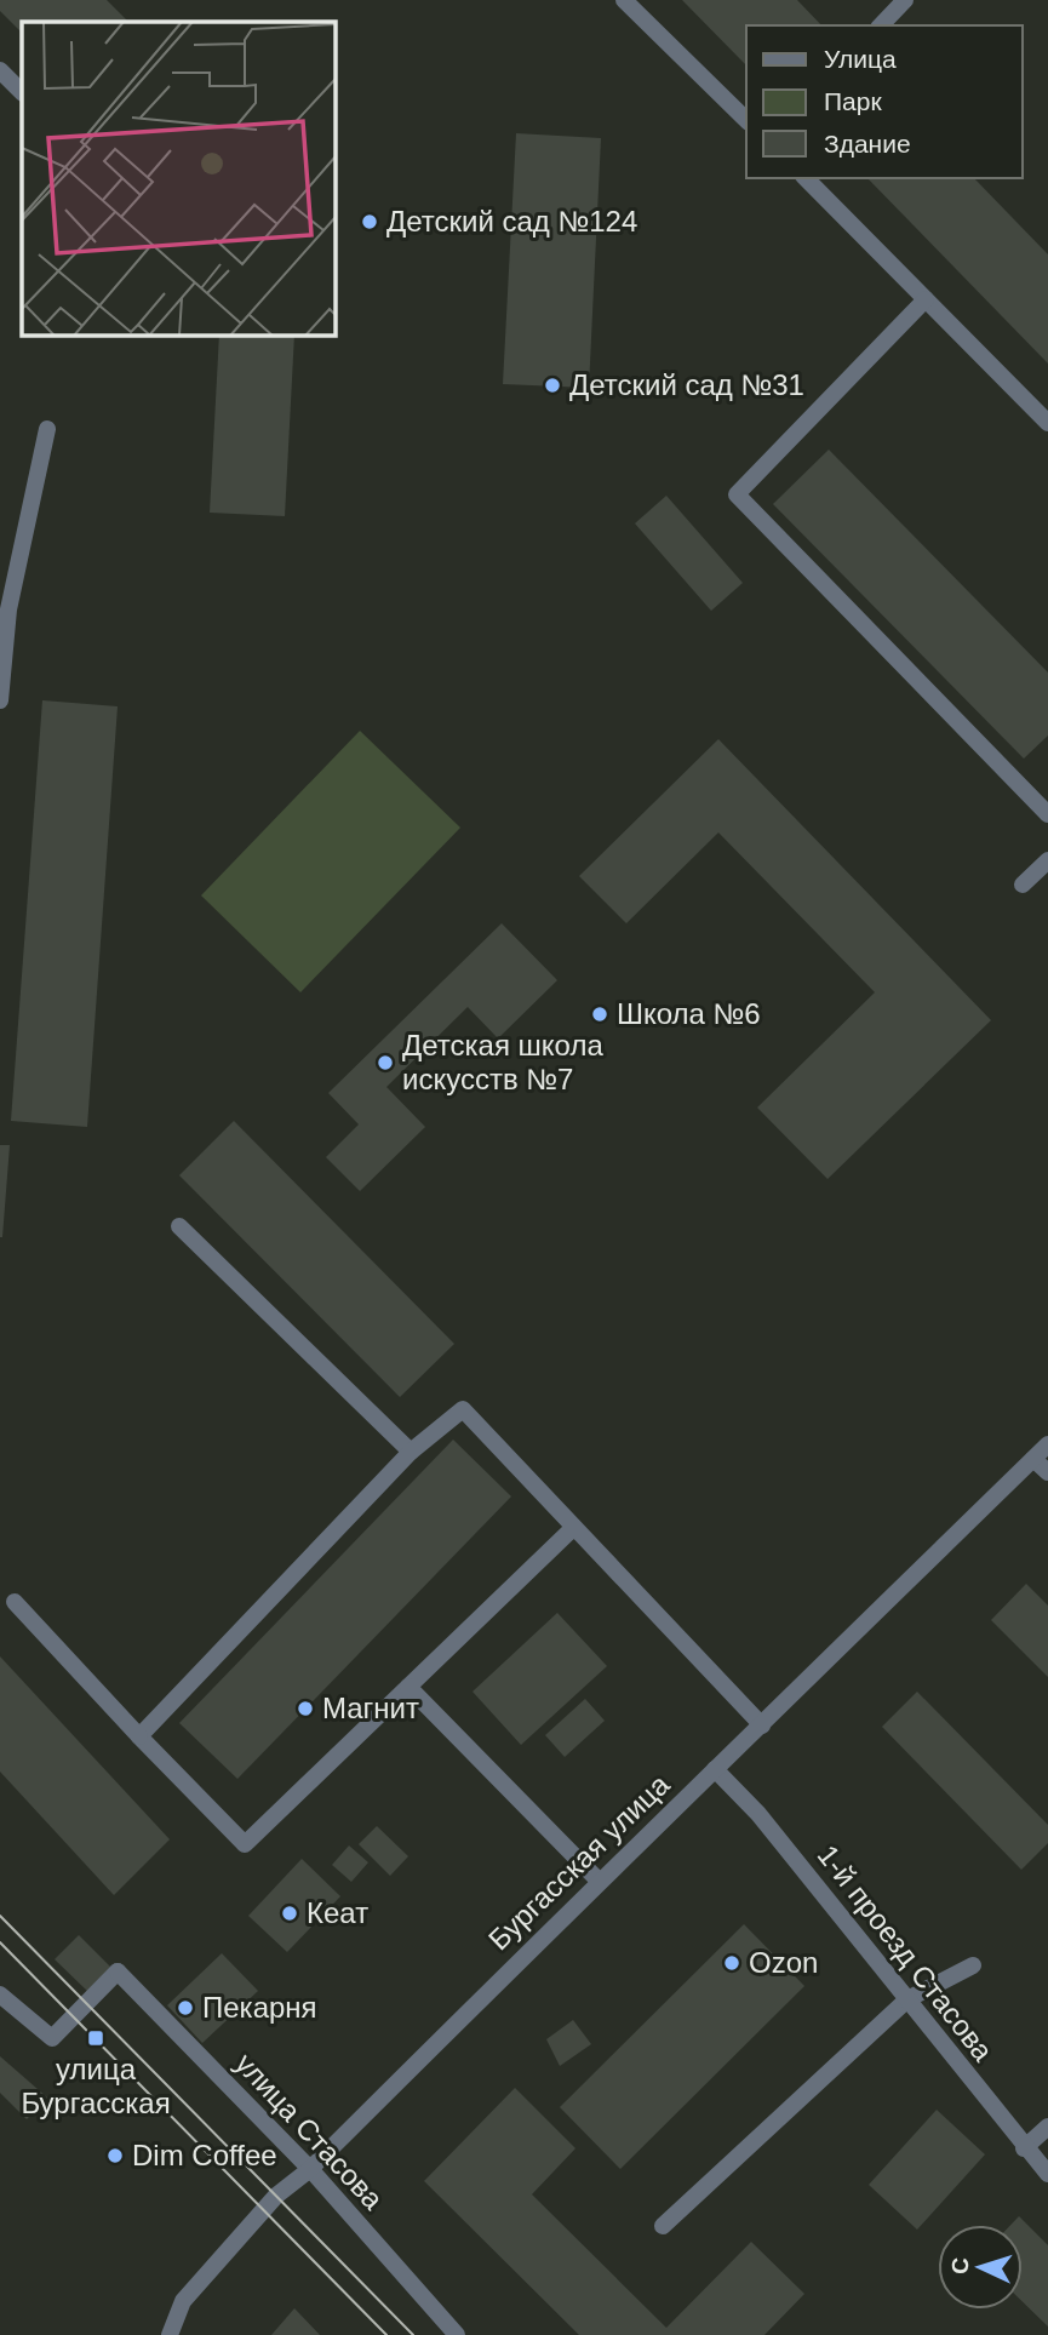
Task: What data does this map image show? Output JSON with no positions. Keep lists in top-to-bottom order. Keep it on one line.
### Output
{"streets":{"street":["Бургасская улица","1-й проезд Стасова","улица Стасова"]},"crossings":[["Бургасская улица","1-й проезд Стасова"],["Бургасская улица","улица Стасова"]],"places":{"other":["Детский сад №124","Детский сад №31","Школа №6","Детская школа искусств №7","Магнит","Кеат","Ozon","Пекарня","Dim Coffee"],"transit":["улица Бургасская"]},"legend":["Улица","Парк","Здание"],"north":"left"}
